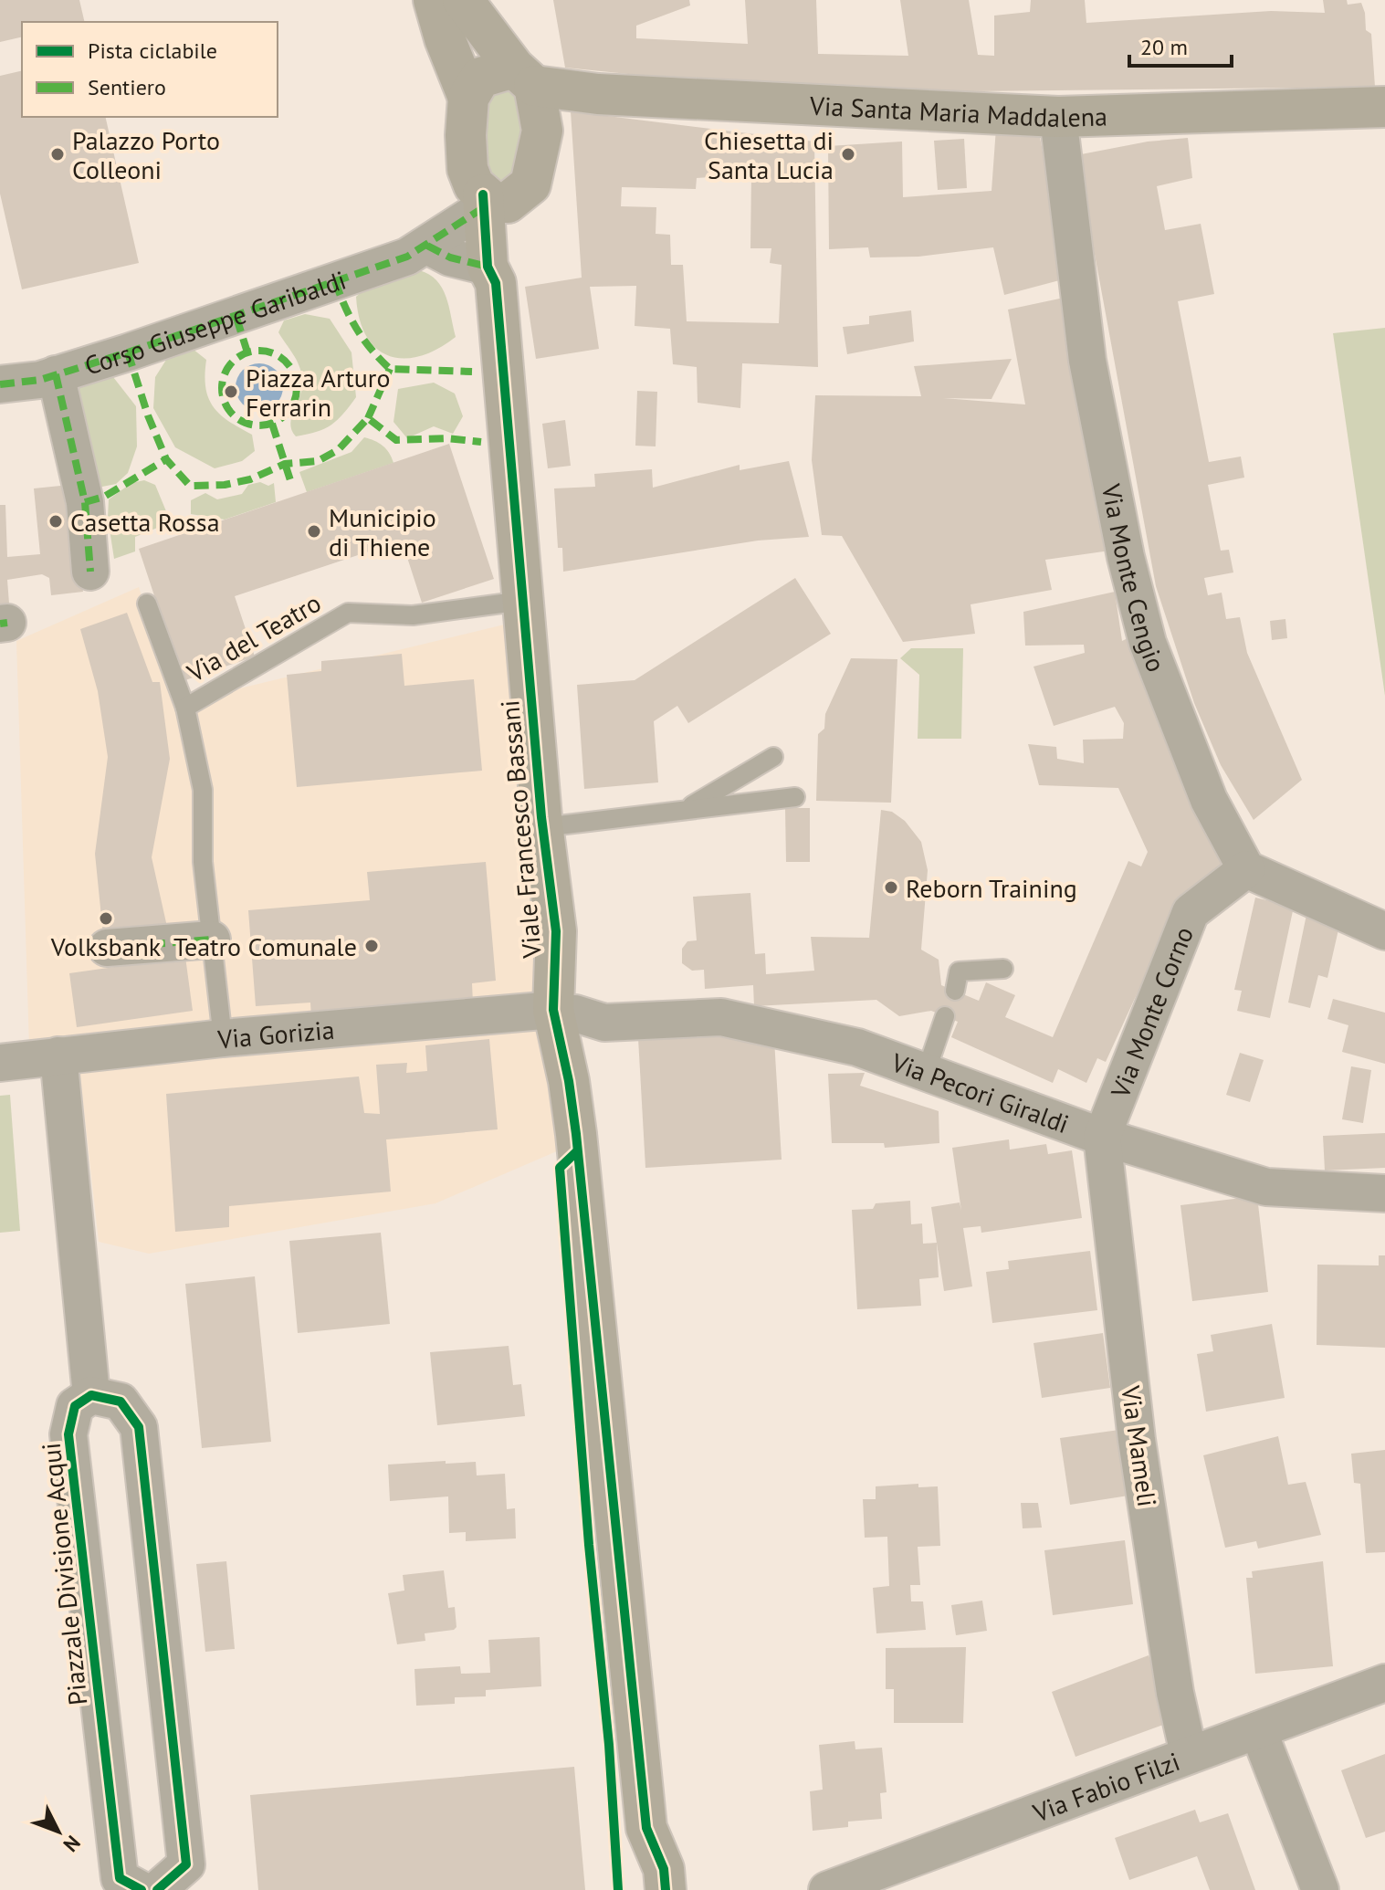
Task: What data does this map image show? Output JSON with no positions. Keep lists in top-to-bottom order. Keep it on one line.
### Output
{"streets":{"street":["Via Santa Maria Maddalena","Corso Giuseppe Garibaldi","Via Monte Cengio","Viale Francesco Bassani","Via Monte Corno","Via Gorizia","Via Pecori Giraldi","Via Mameli","Piazzale Divisione Acqui","Via Fabio Filzi"],"lane":["Via del Teatro"]},"crossings":[["Via Santa Maria Maddalena","Via Monte Cengio"],["Via Monte Cengio","Via Monte Corno"],["Via del Teatro","Viale Francesco Bassani"],["Via del Teatro","Via Gorizia"],["Viale Francesco Bassani","Via Gorizia"],["Viale Francesco Bassani","Via Pecori Giraldi"],["Via Monte Corno","Via Pecori Giraldi"],["Via Monte Corno","Via Mameli"],["Via Gorizia","Via Pecori Giraldi"],["Via Pecori Giraldi","Via Mameli"],["Via Mameli","Via Fabio Filzi"]],"places":["Palazzo Porto Colleoni","Chiesetta di Santa Lucia","Piazza Arturo Ferrarin","Casetta Rossa","Municipio di Thiene","Reborn Training","Volksbank","Teatro Comunale"],"legend":["Pista ciclabile","Sentiero"],"scale_bar":"20 m","north":"bottom right"}
